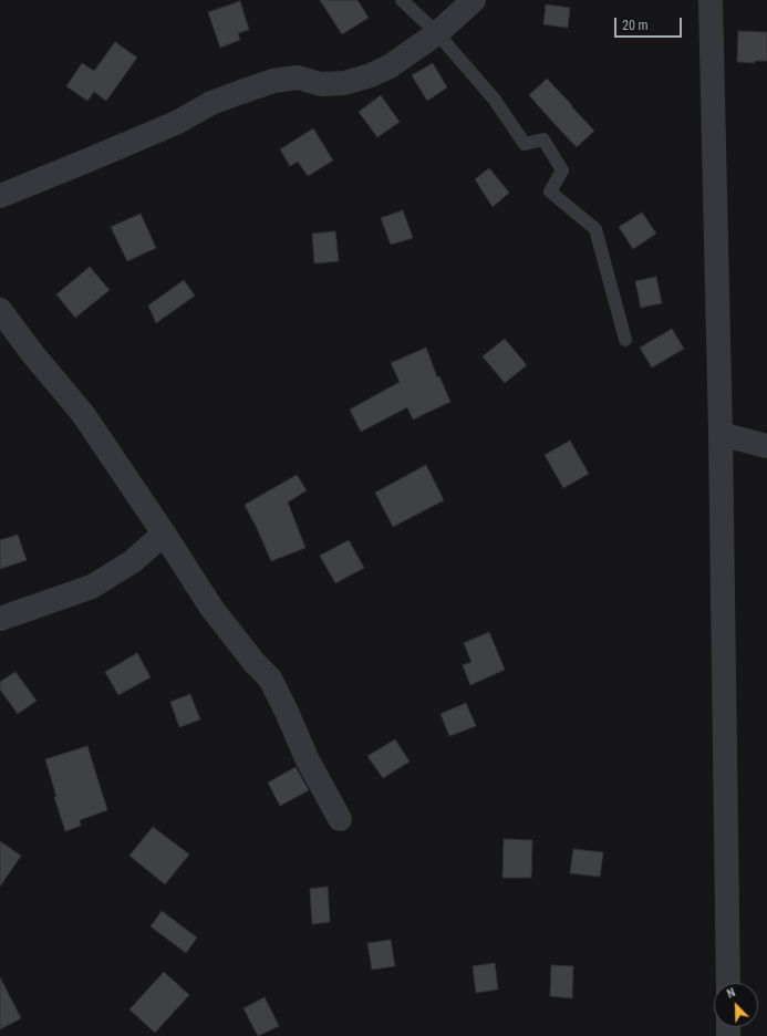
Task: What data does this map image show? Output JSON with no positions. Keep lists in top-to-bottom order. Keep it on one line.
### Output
{"scale_bar":"20 m","north":"top left"}
